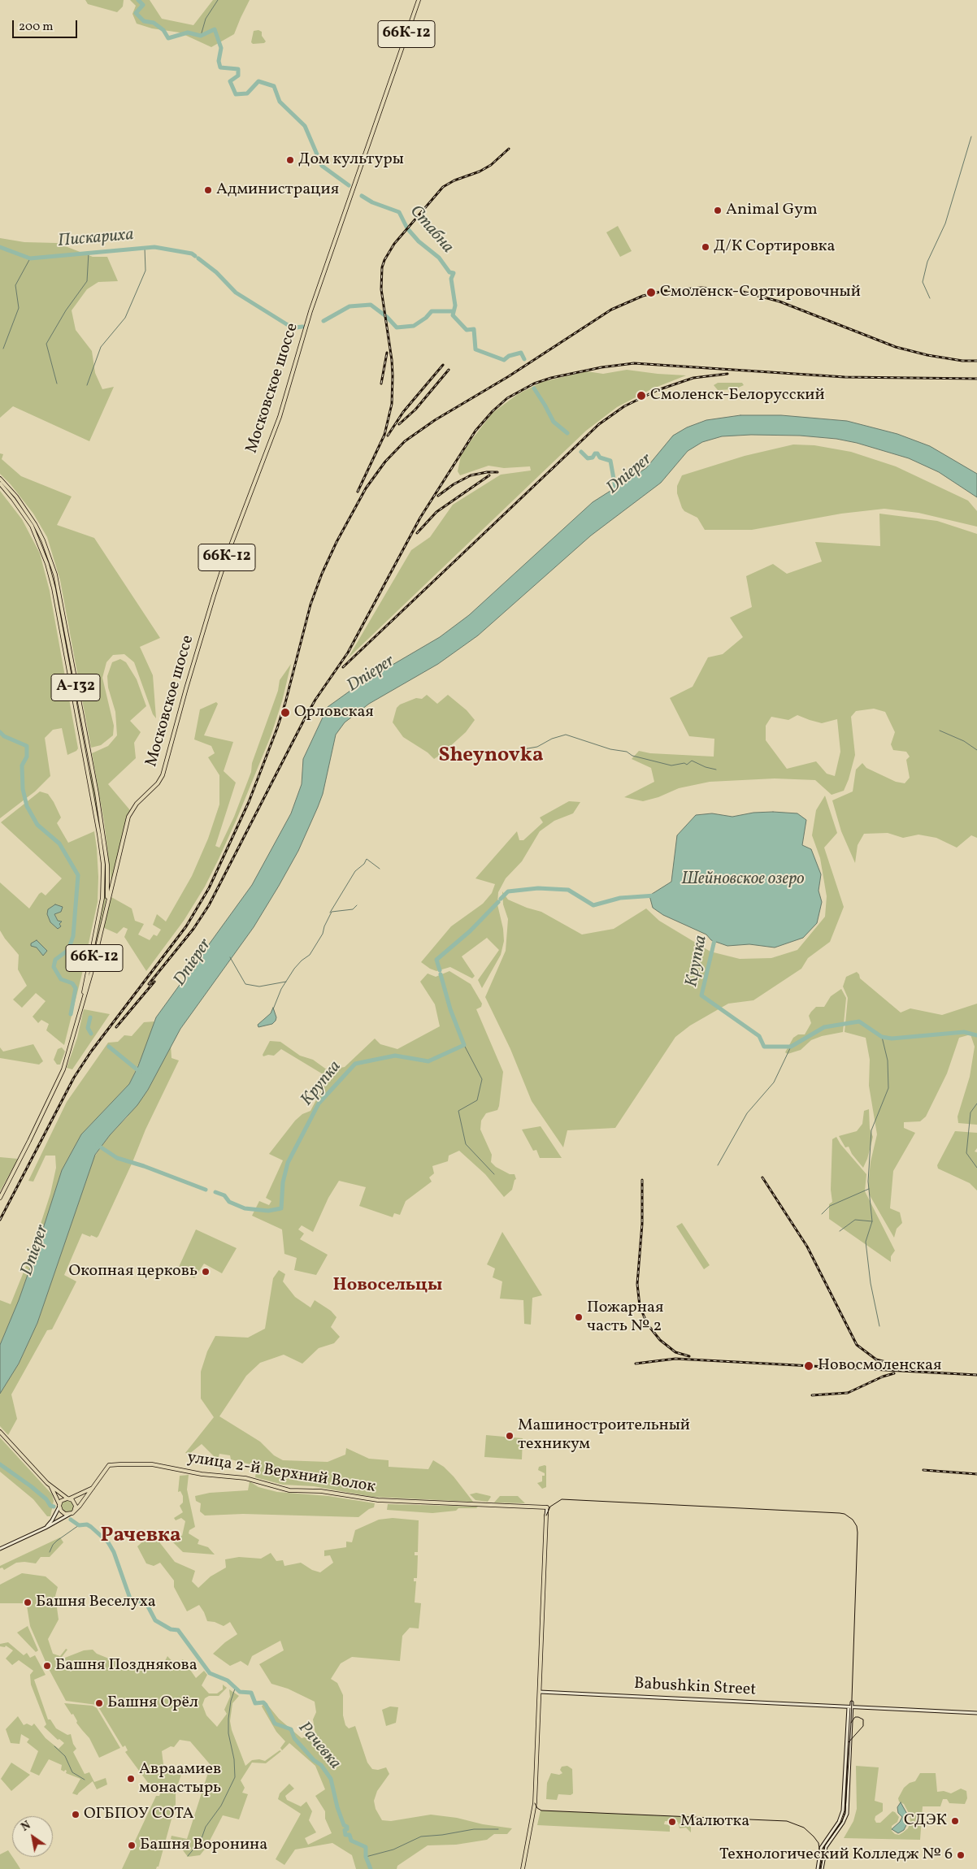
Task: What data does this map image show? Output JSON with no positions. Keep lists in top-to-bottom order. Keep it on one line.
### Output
{"streets":{"main road":["66К-12","Московское шоссе","А-132","улица 2-й Верхний Волок","Babushkin Street"]},"crossings":[["Московское шоссе","А-132"]],"districts":["Sheynovka","Новосельцы","Рачевка"],"water":["Стабна","Пискариха","Dnieper","Шейновское озеро","Крупка","Рачевка"],"places":["Дом культуры","Администрация","Animal Gym","Д/К Сортировка","Смоленск-Сортировочный","Смоленск-Белорусский","Орловская","Окопная церковь","Пожарная часть № 2","Новосмоленская","Машиностроительный техникум","Башня Веселуха","Башня Позднякова","Башня Орёл","Авраамиев монастырь","ОГБПОУ СОТА","СДЭК","Малютка","Башня Воронина","Технологический Колледж № 6"],"scale_bar":"200 m","north":"top left"}
